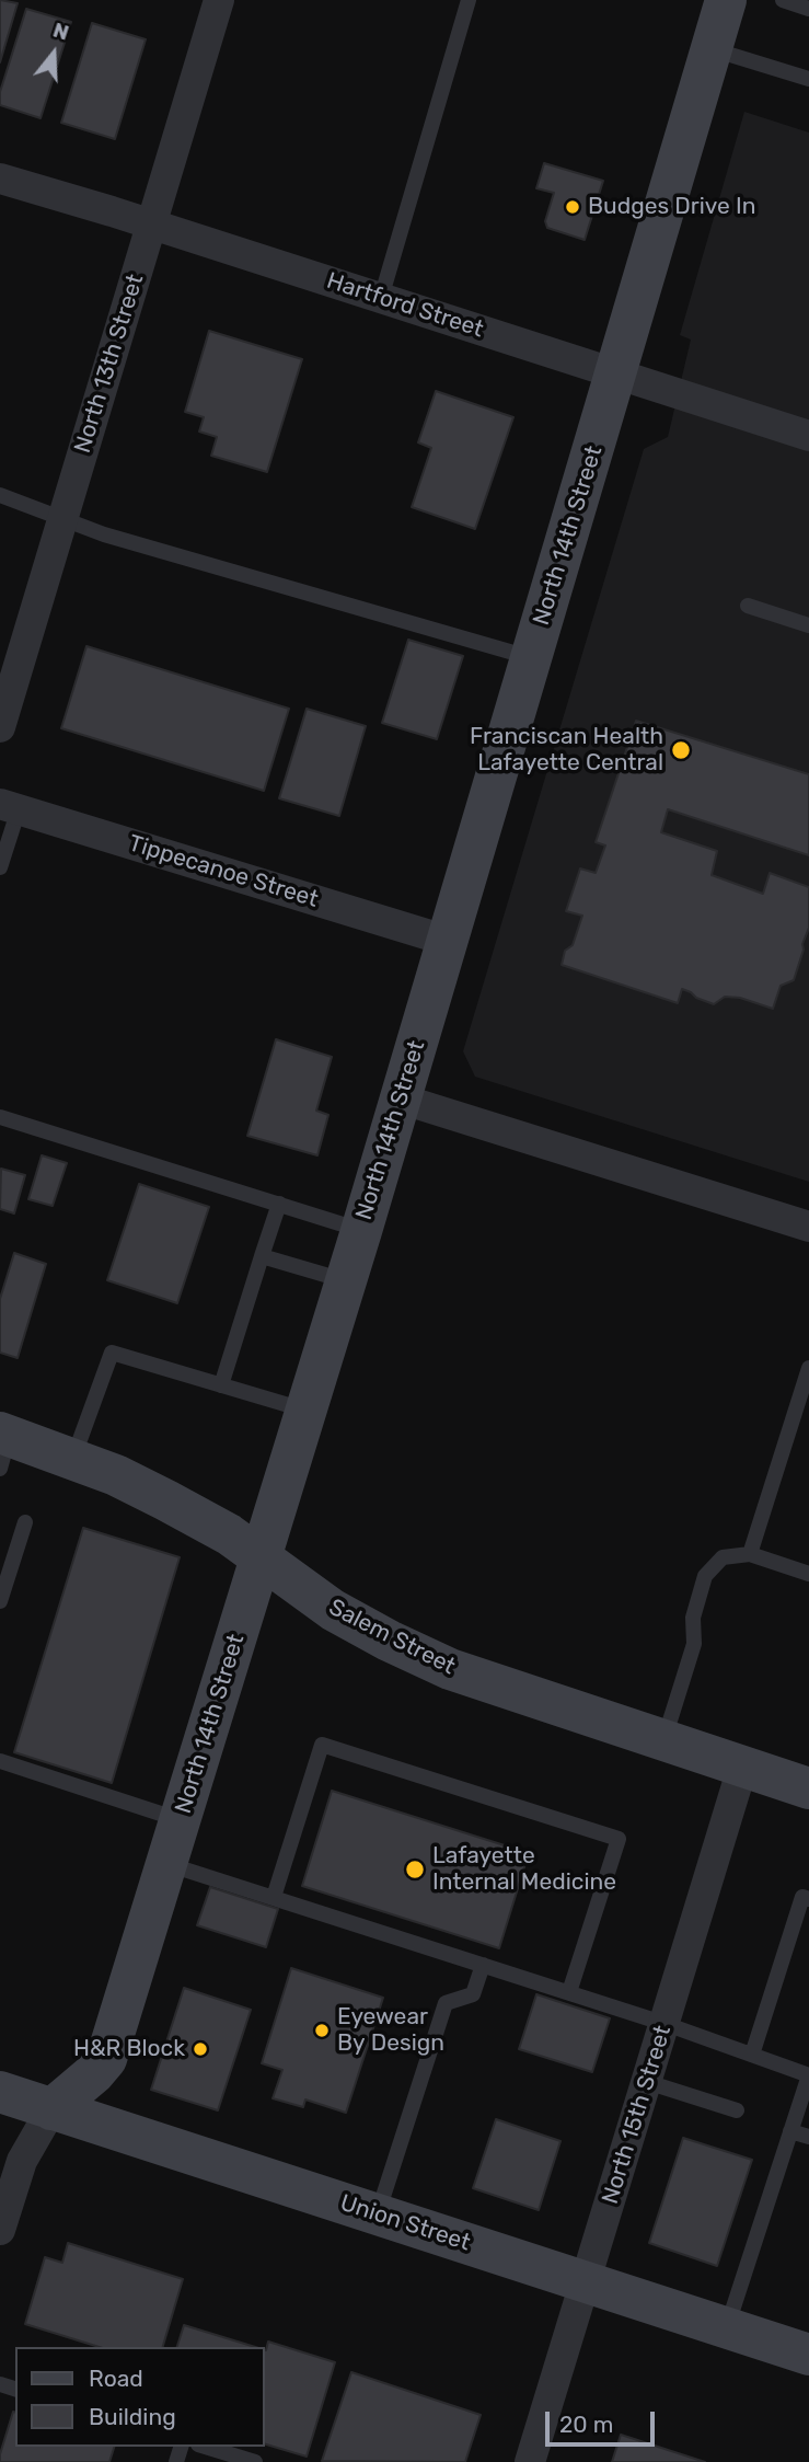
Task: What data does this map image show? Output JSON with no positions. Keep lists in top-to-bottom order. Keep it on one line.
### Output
{"streets":{"street":["Hartford Street","North 13th Street","North 14th Street","Tippecanoe Street","Salem Street","North 15th Street","Union Street"]},"crossings":[["Hartford Street","North 13th Street"],["Hartford Street","North 14th Street"],["North 14th Street","Tippecanoe Street"],["North 14th Street","Salem Street"],["North 14th Street","Union Street"],["Salem Street","North 15th Street"],["North 15th Street","Union Street"]],"places":["Budges Drive In","Franciscan Health Lafayette Central","Lafayette Internal Medicine","Eyewear By Design","H&R Block"],"legend":["Road","Building"],"scale_bar":"20 m","north":"top"}
